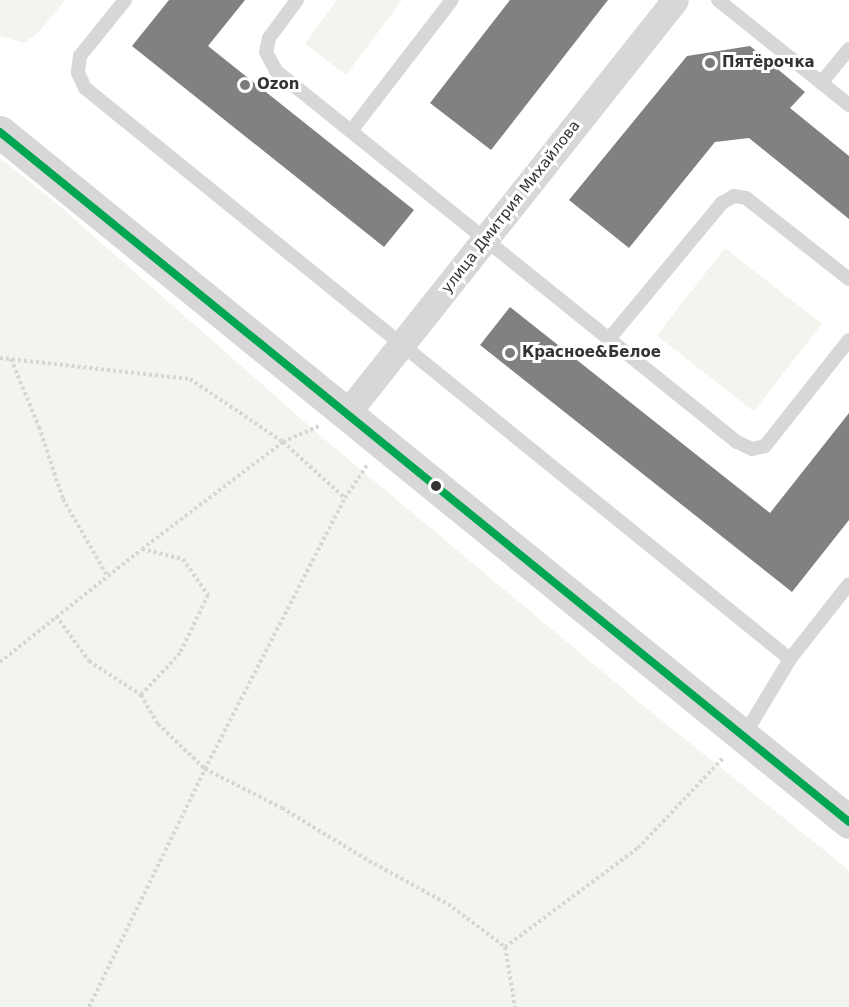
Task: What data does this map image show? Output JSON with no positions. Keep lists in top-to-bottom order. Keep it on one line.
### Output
{"streets":{"street":["улица Дмитрия Михайлова"]},"places":["Пятёрочка","Ozon","Красное&Белое"]}
